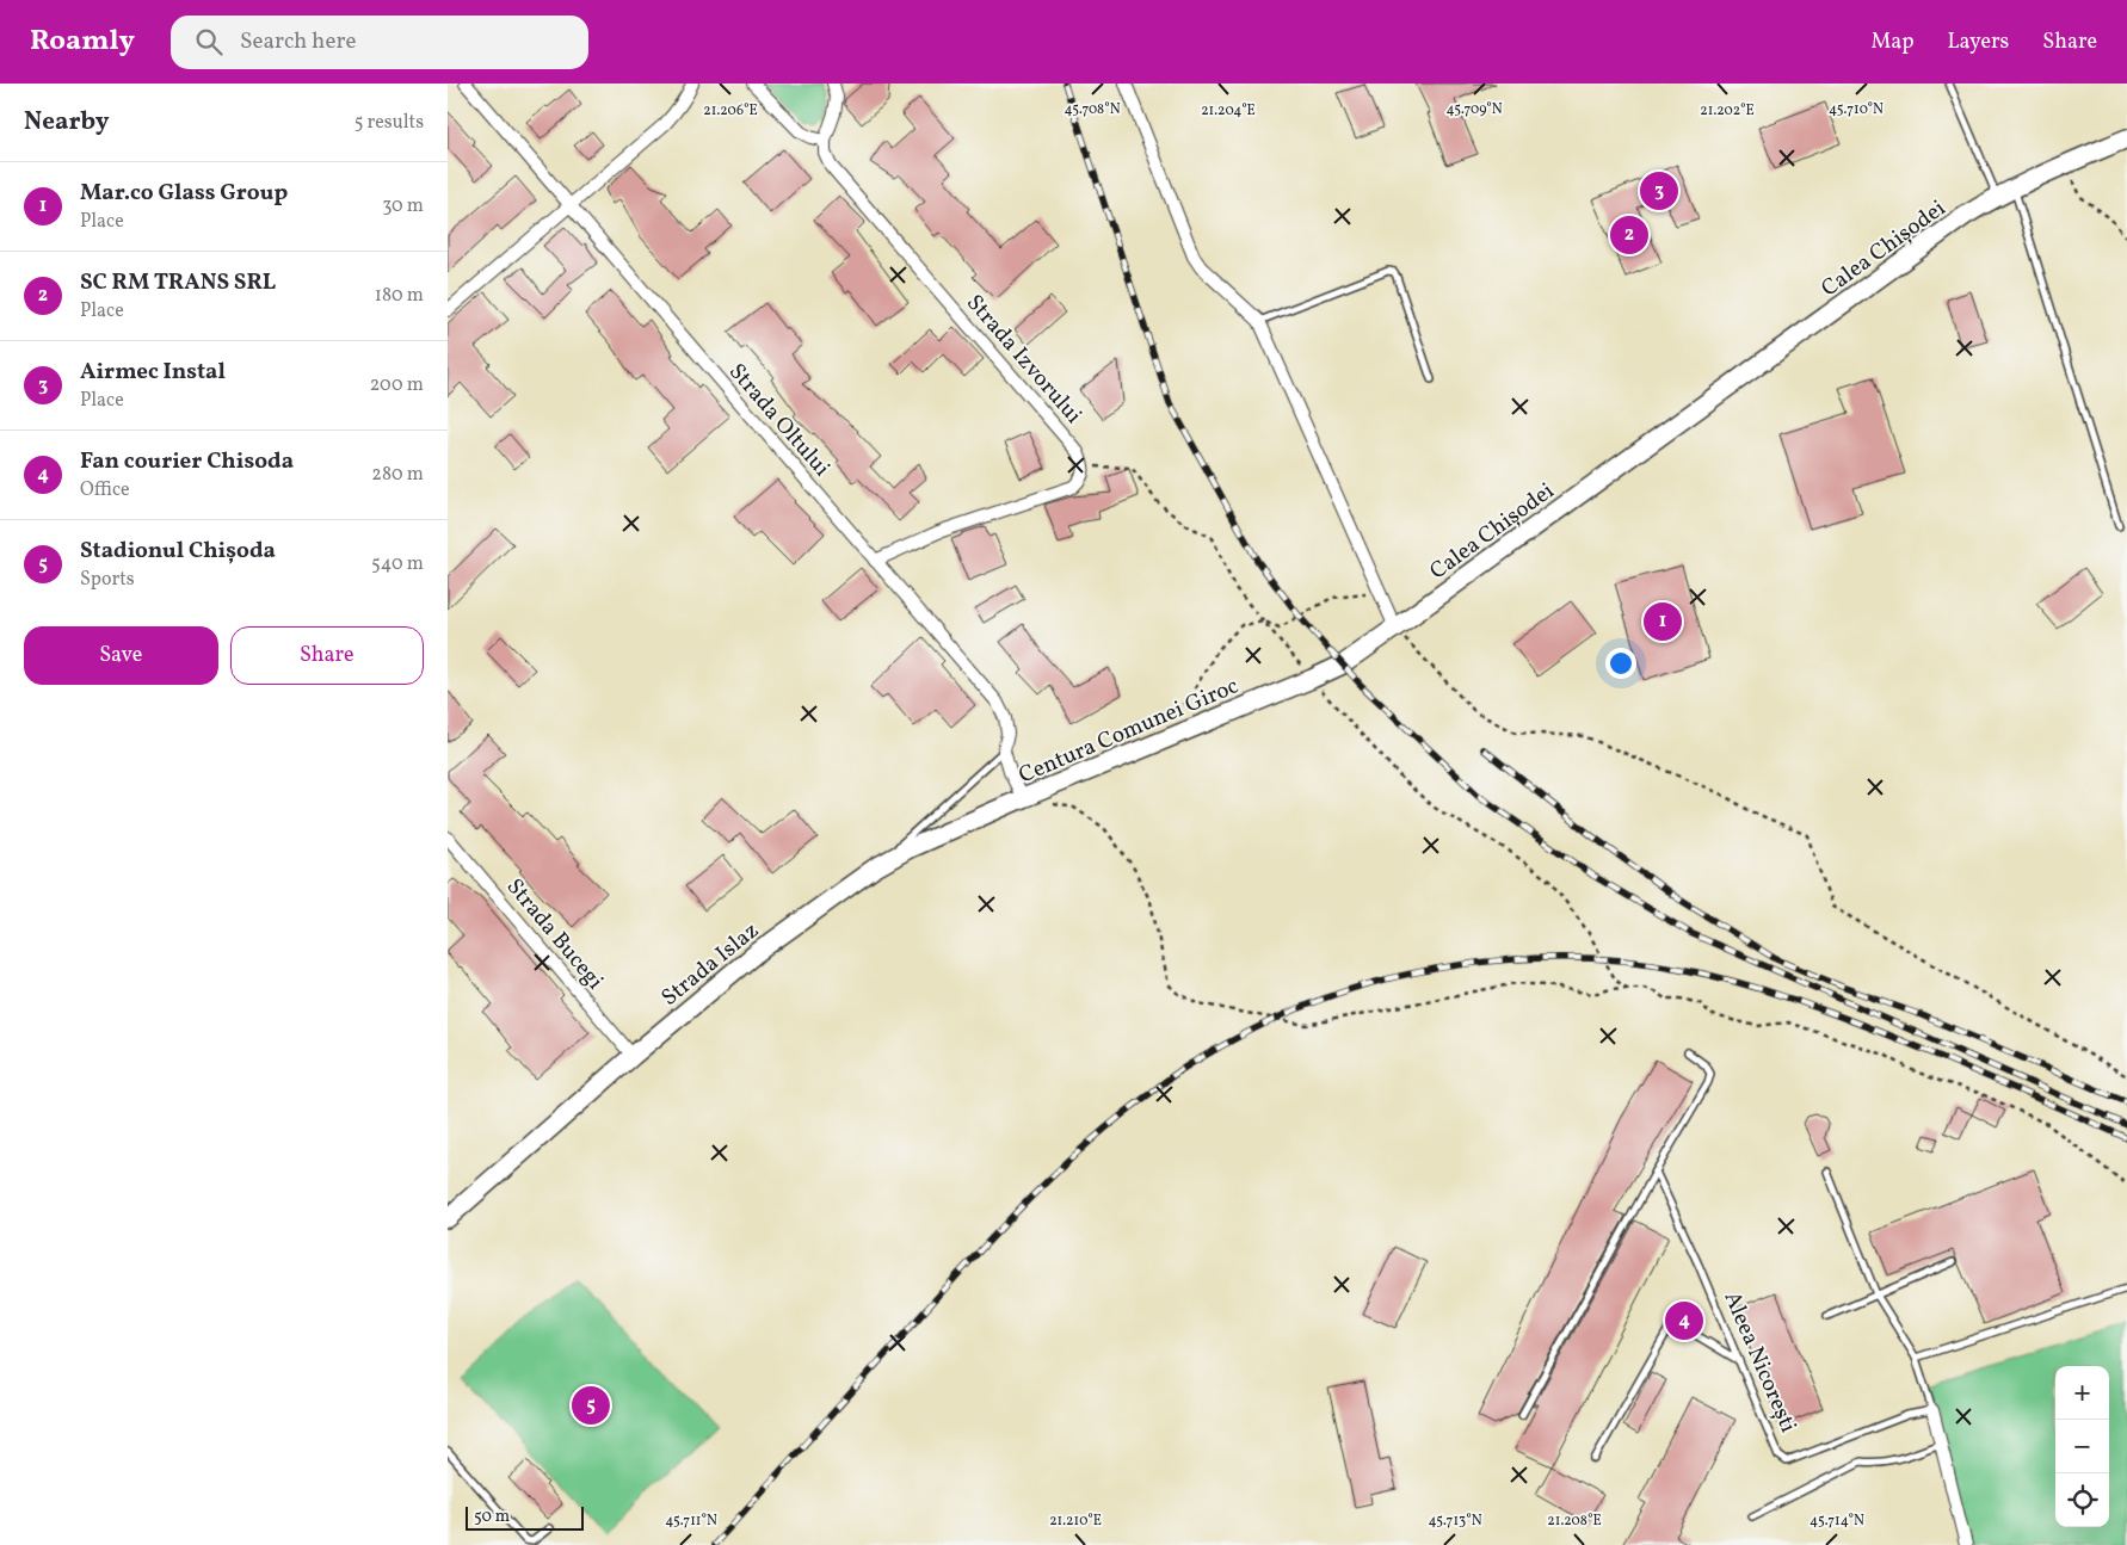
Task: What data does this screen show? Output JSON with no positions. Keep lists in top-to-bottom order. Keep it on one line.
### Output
{"streets":{"main road":["Calea Chișodei","Centura Comunei Giroc","Strada Islaz"],"street":["Strada Izvorului","Strada Oltului","Strada Bucegi"],"lane":["Aleea Nicorești"]},"crossings":[["Calea Chișodei","Centura Comunei Giroc"],["Strada Oltului","Centura Comunei Giroc"],["Strada Oltului","Strada Islaz"],["Centura Comunei Giroc","Strada Islaz"],["Strada Bucegi","Strada Islaz"]],"scale_bar":"50 m","page":{"header":"Roamly","search":"Search here","nav":["Map","Layers","Share"],"heading":["Nearby","5 results"],"list":[{"mark":"1","name":"Mar.co Glass Group","note":"Place","value":"30 m"},{"mark":"2","name":"SC RM TRANS SRL","note":"Place","value":"180 m"},{"mark":"3","name":"Airmec Instal","note":"Place","value":"200 m"},{"mark":"4","name":"Fan courier Chisoda","note":"Office","value":"280 m"},{"mark":"5","name":"Stadionul Chișoda","note":"Sports","value":"540 m"}],"pins":["3","2","1","4","5"],"buttons":["Save","Share"],"map_buttons":["+","−"],"scale":"50 m"},"coordinates":["45.708°N","45.709°N","45.710°N","21.206°E","21.204°E","21.202°E","21.210°E","21.208°E","45.711°N","45.713°N","45.714°N"]}
